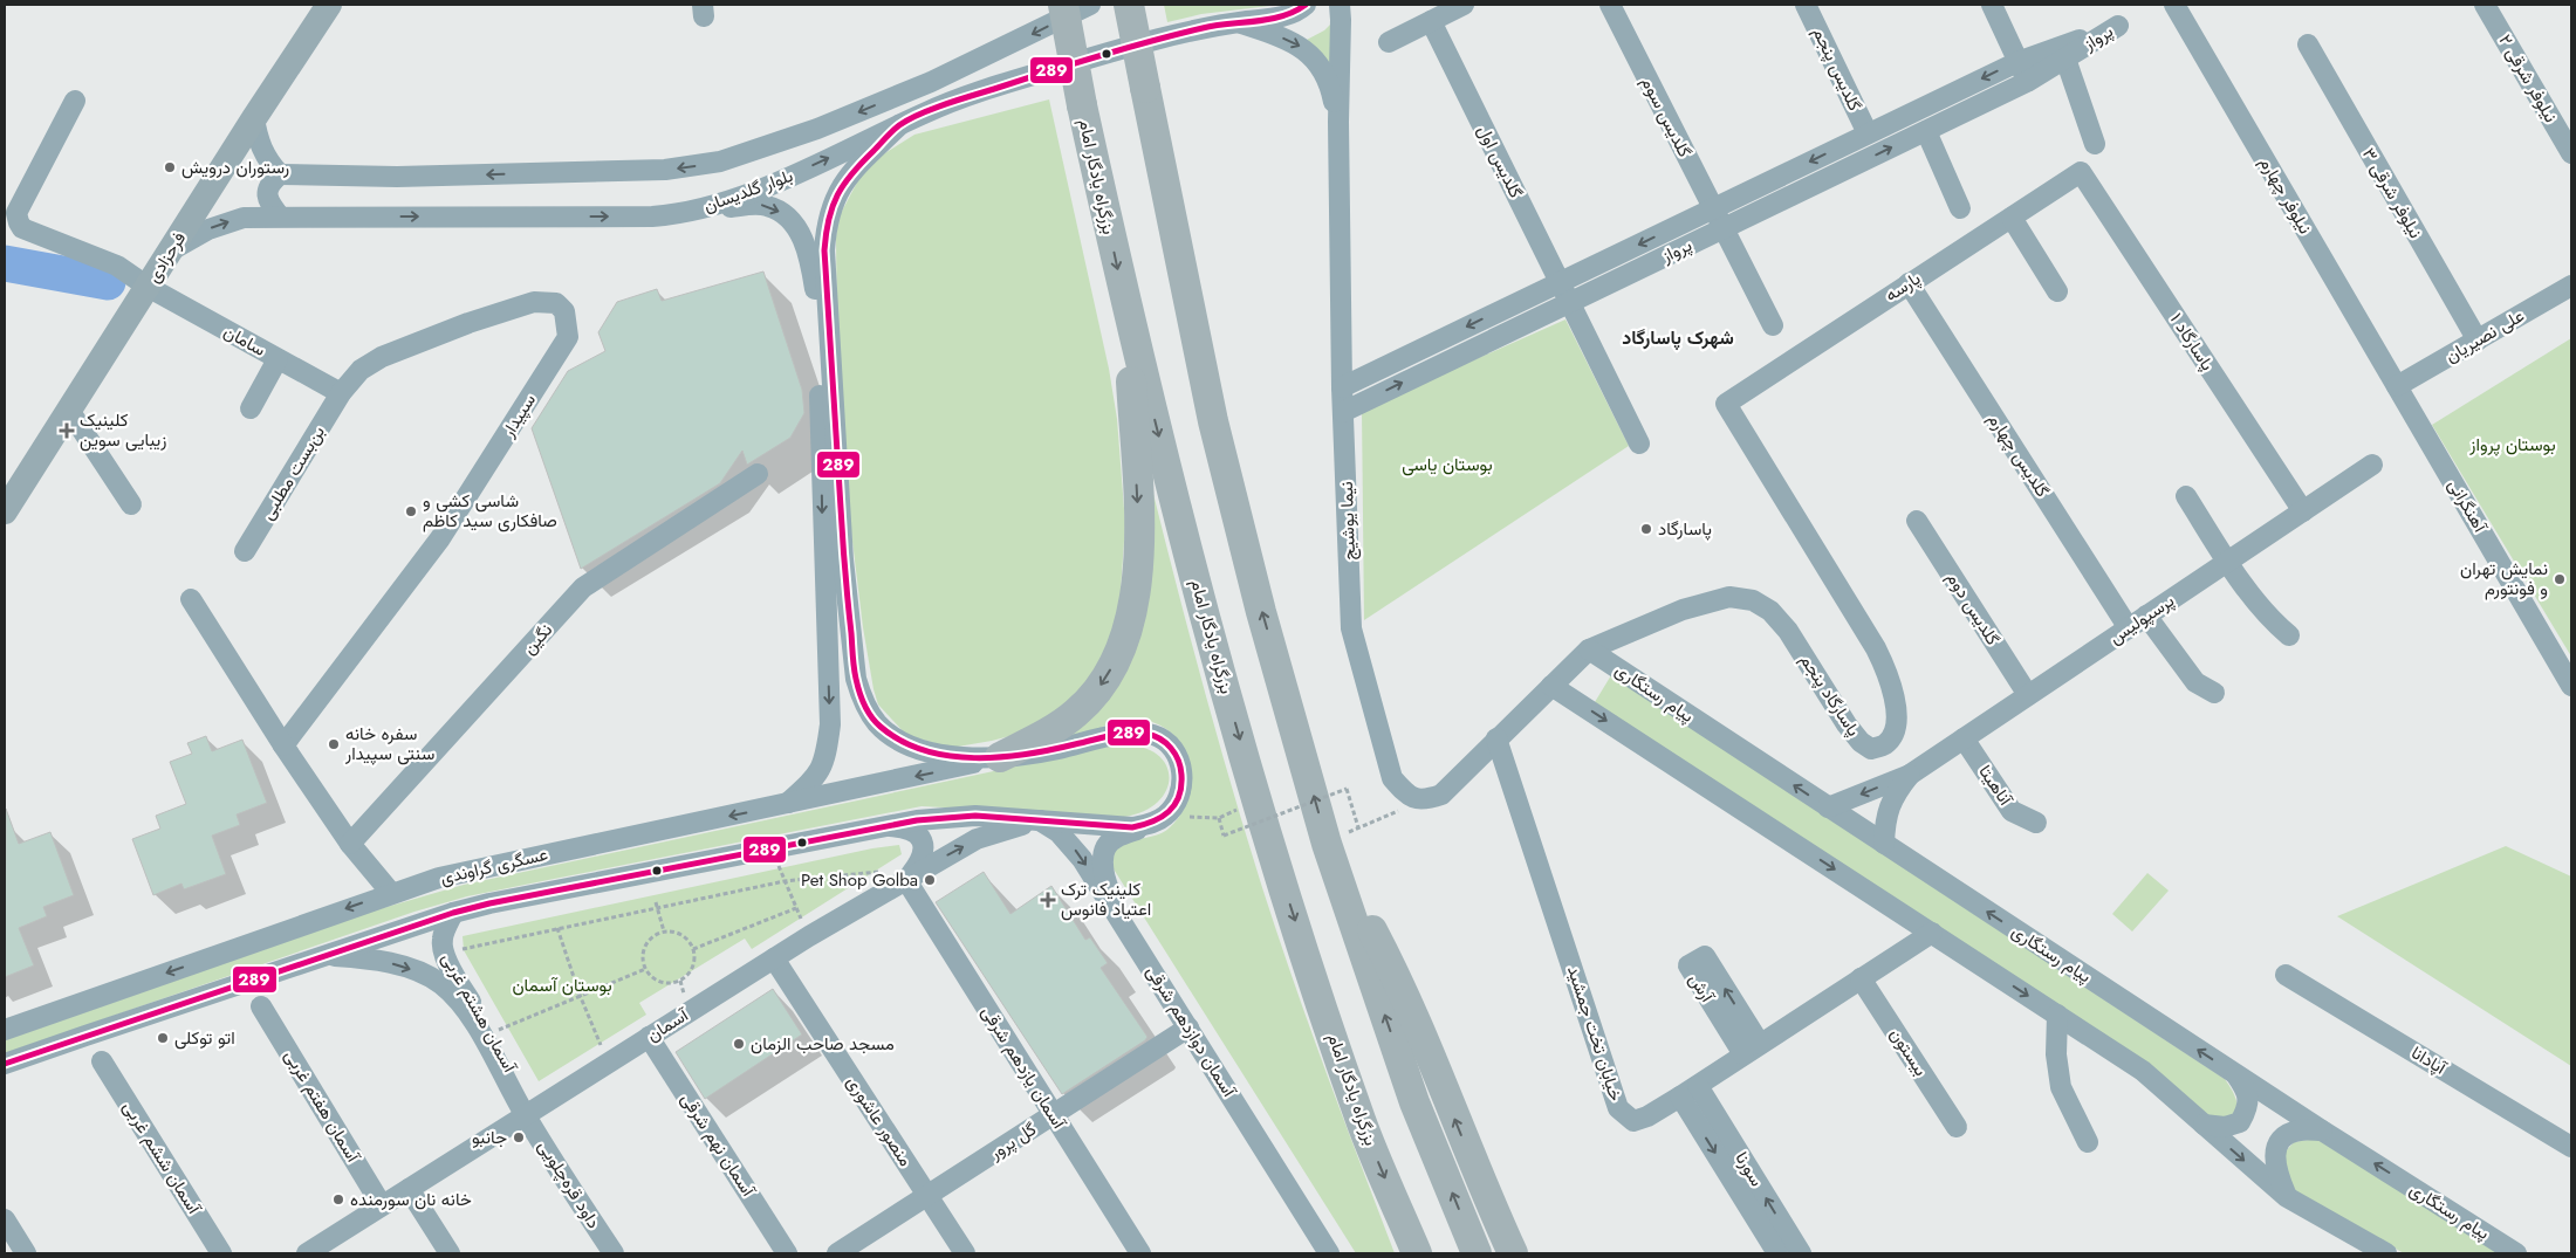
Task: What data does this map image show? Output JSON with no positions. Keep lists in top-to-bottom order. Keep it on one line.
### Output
{"streets":{"highway":["بزرگراه یادگار امام"],"main road":["فرحزادی"],"street":["پرواز","گلدیس پنجم","نیلوفر شرقی ۲","گلدیس سوم","گلدیس اول","بلوار گلدیسان","نیلوفر شرقی ۳","نیلوفر چهارم","پارسه","علی نصیریان","سامان","پاسارگاد ۱","سپیدار","گلدیس چهارم","بن‌بست مطلبی","آهنگرانی","نیما یوشیج","گلدیس دوم","پرسپولیس","نگین","پیام رستگاری","پاسارگاد پنجم","آناهیتا","عسگری گراوندی","آسمان هشتم غربی","آسمان","آسمان دوازدهم شرقی","خیابان تخت جمشید","بیستون","آپادانا","آسمان یازدهم شرقی","آسمان هفتم غربی","منصور عاشوری","گل پرور","آسمان نهم شرقی","آسمان ششم غربی","سورنا","داود قره‌چلویی"]},"crossings":[["پرواز","گلدیس پنجم"],["پرواز","گلدیس سوم"],["پرواز","گلدیس اول"],["پرواز","نیما یوشیج"],["بلوار گلدیسان","فرحزادی"],["نیلوفر شرقی ۳","علی نصیریان"],["نیلوفر چهارم","علی نصیریان"],["نیلوفر چهارم","آهنگرانی"],["فرحزادی","سامان"],["پارسه","پاسارگاد ۱"],["پارسه","گلدیس چهارم"],["پارسه","پاسارگاد پنجم"],["علی نصیریان","آهنگرانی"],["سامان","سپیدار"],["سامان","بن‌بست مطلبی"],["پاسارگاد ۱","پرسپولیس"],["سپیدار","بن‌بست مطلبی"],["گلدیس چهارم","پرسپولیس"],["گلدیس دوم","پرسپولیس"],["پرسپولیس","پیام رستگاری"],["پرسپولیس","آناهیتا"],["پیام رستگاری","پاسارگاد پنجم"],["عسگری گراوندی","آسمان هشتم غربی"],["عسگری گراوندی","آسمان"],["عسگری گراوندی","آسمان دوازدهم شرقی"],["آسمان هشتم غربی","آسمان"],["آسمان هشتم غربی","داود قره‌چلویی"],["آسمان","آسمان دوازدهم شرقی"],["آسمان","آسمان یازدهم شرقی"],["آسمان","آسمان هفتم غربی"],["آسمان","منصور عاشوری"],["آسمان","آسمان نهم شرقی"],["آسمان","داود قره‌چلویی"],["آسمان دوازدهم شرقی","گل پرور"],["خیابان تخت جمشید","بیستون"],["خیابان تخت جمشید","سورنا"],["آسمان یازدهم شرقی","گل پرور"],["منصور عاشوری","گل پرور"]],"one_way":["آسمان هشتم غربی"],"districts":["شهرک پاسارگاد"],"parks":["بوستان پرواز","بوستان یاسی","بوستان آسمان"],"places":{"other":["رستوران درویش","شاسی کشی و صافکاری سید کاظم","پاسارگاد","نمایش تهران و فونتورم","سفره خانه سنتی سپیدار","Pet Shop Golba","اتو توکلی","مسجد صاحب الزمان","جانبو","خانه نان سورمنده"],"health":["کلینیک زیبایی سوین","کلینیک ترک اعتیاد فانوس"]},"lines":["transit line 289"]}
